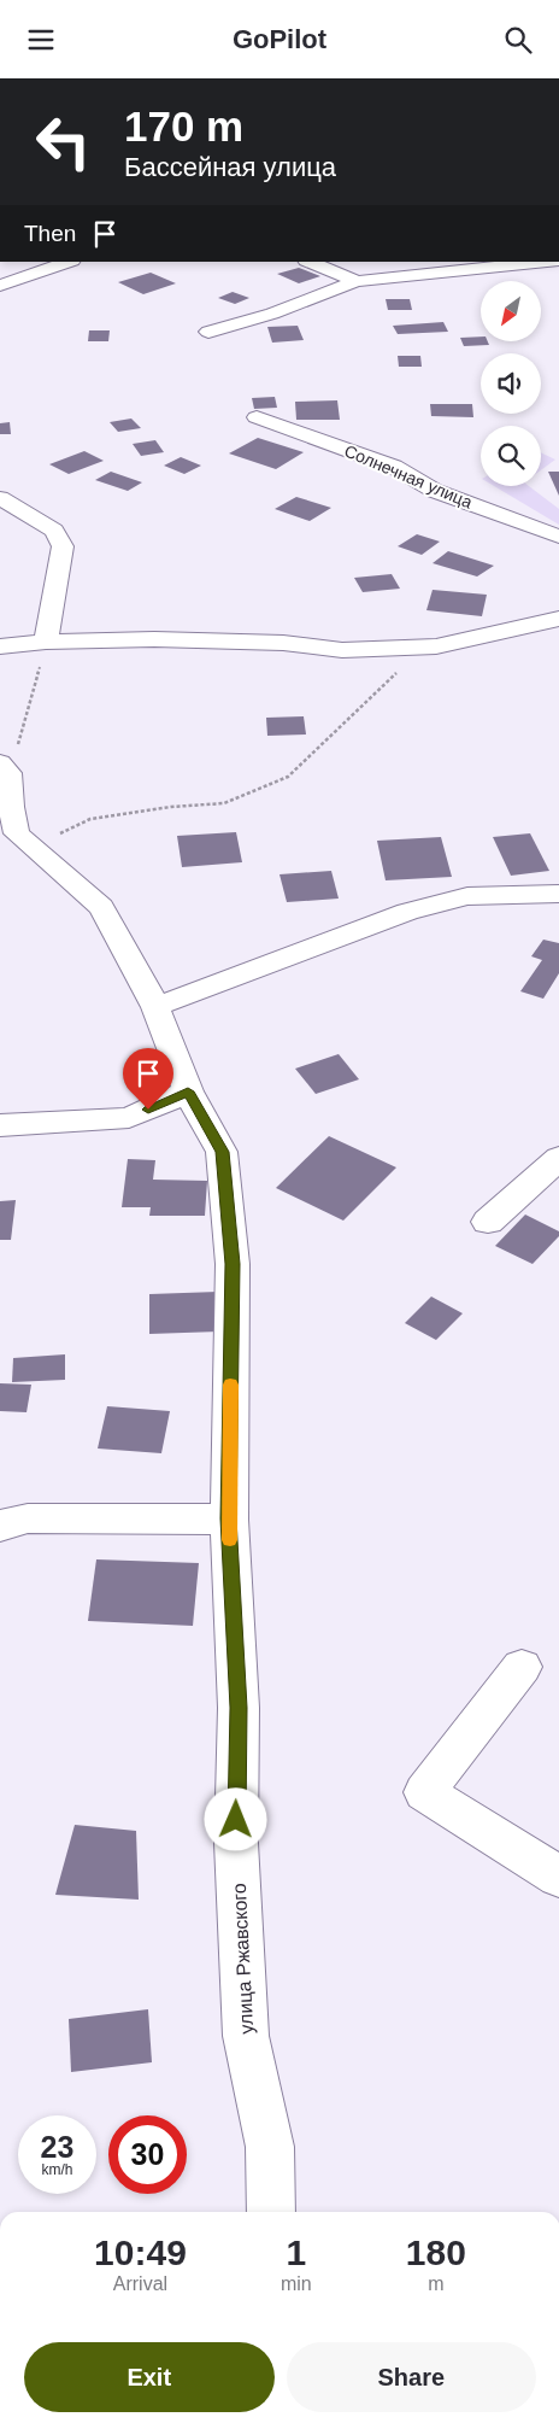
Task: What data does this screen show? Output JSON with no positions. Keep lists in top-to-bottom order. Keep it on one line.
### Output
{"streets":{"street":["Солнечная улица","улица Ржавского"]},"north":"bottom left","page":{"header":"GoPilot","turn":["170 m","Бассейная улица"],"then":"Then","speed":"23 km/h","limit":"30","eta":["10:49","Arrival","1","min","180","m"],"buttons":["Exit","Share"]}}
